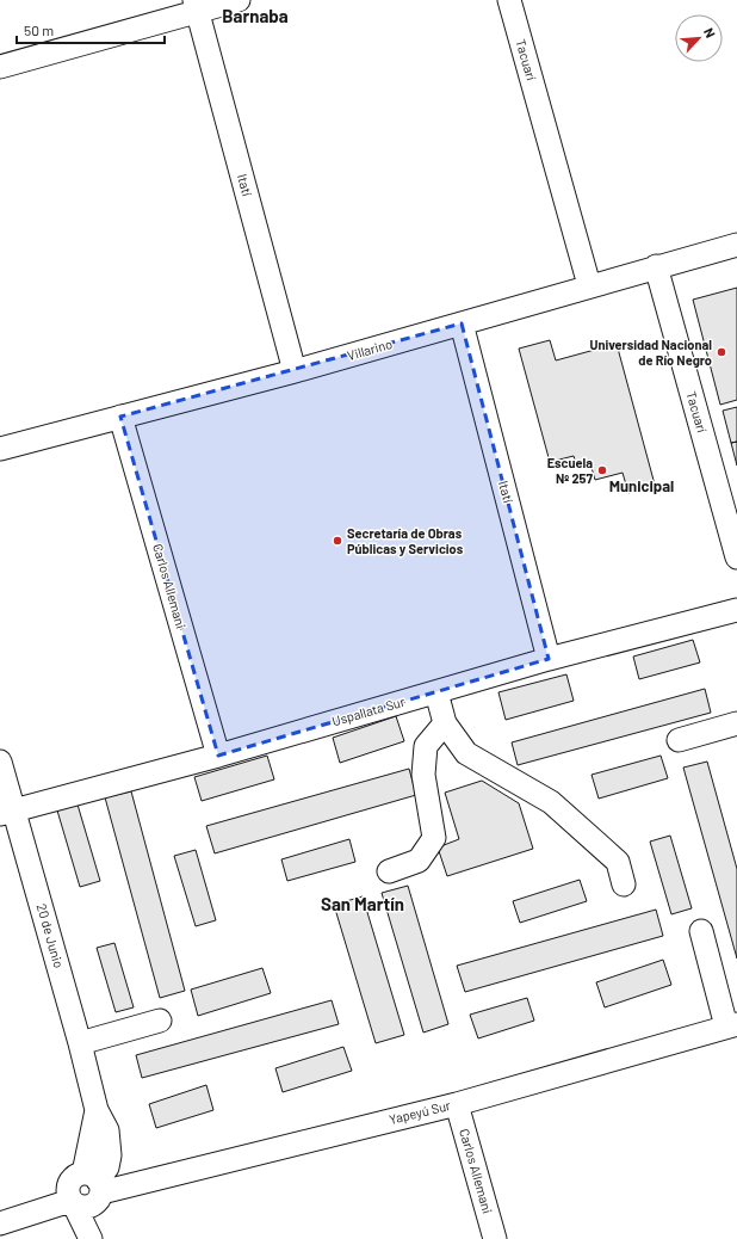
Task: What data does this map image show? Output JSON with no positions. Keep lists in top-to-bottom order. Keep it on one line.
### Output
{"streets":{"street":["Tacuarí","Itatí","Villarino","Carlos Allemani","Uspallata Sur","20 de Junio","Yapeyú Sur"]},"crossings":[["Tacuarí","Villarino"],["Itatí","Villarino"],["Itatí","Uspallata Sur"],["Villarino","Carlos Allemani"],["Carlos Allemani","Uspallata Sur"],["Carlos Allemani","Yapeyú Sur"],["Uspallata Sur","20 de Junio"],["20 de Junio","Yapeyú Sur"]],"districts":["Barnaba","Municipal","San Martín"],"places":["Universidad Nacional de Río Negro","Escuela Nº 257","Secretaría de Obras Públicas y Servicios"],"scale_bar":"50 m","north":"top right"}
